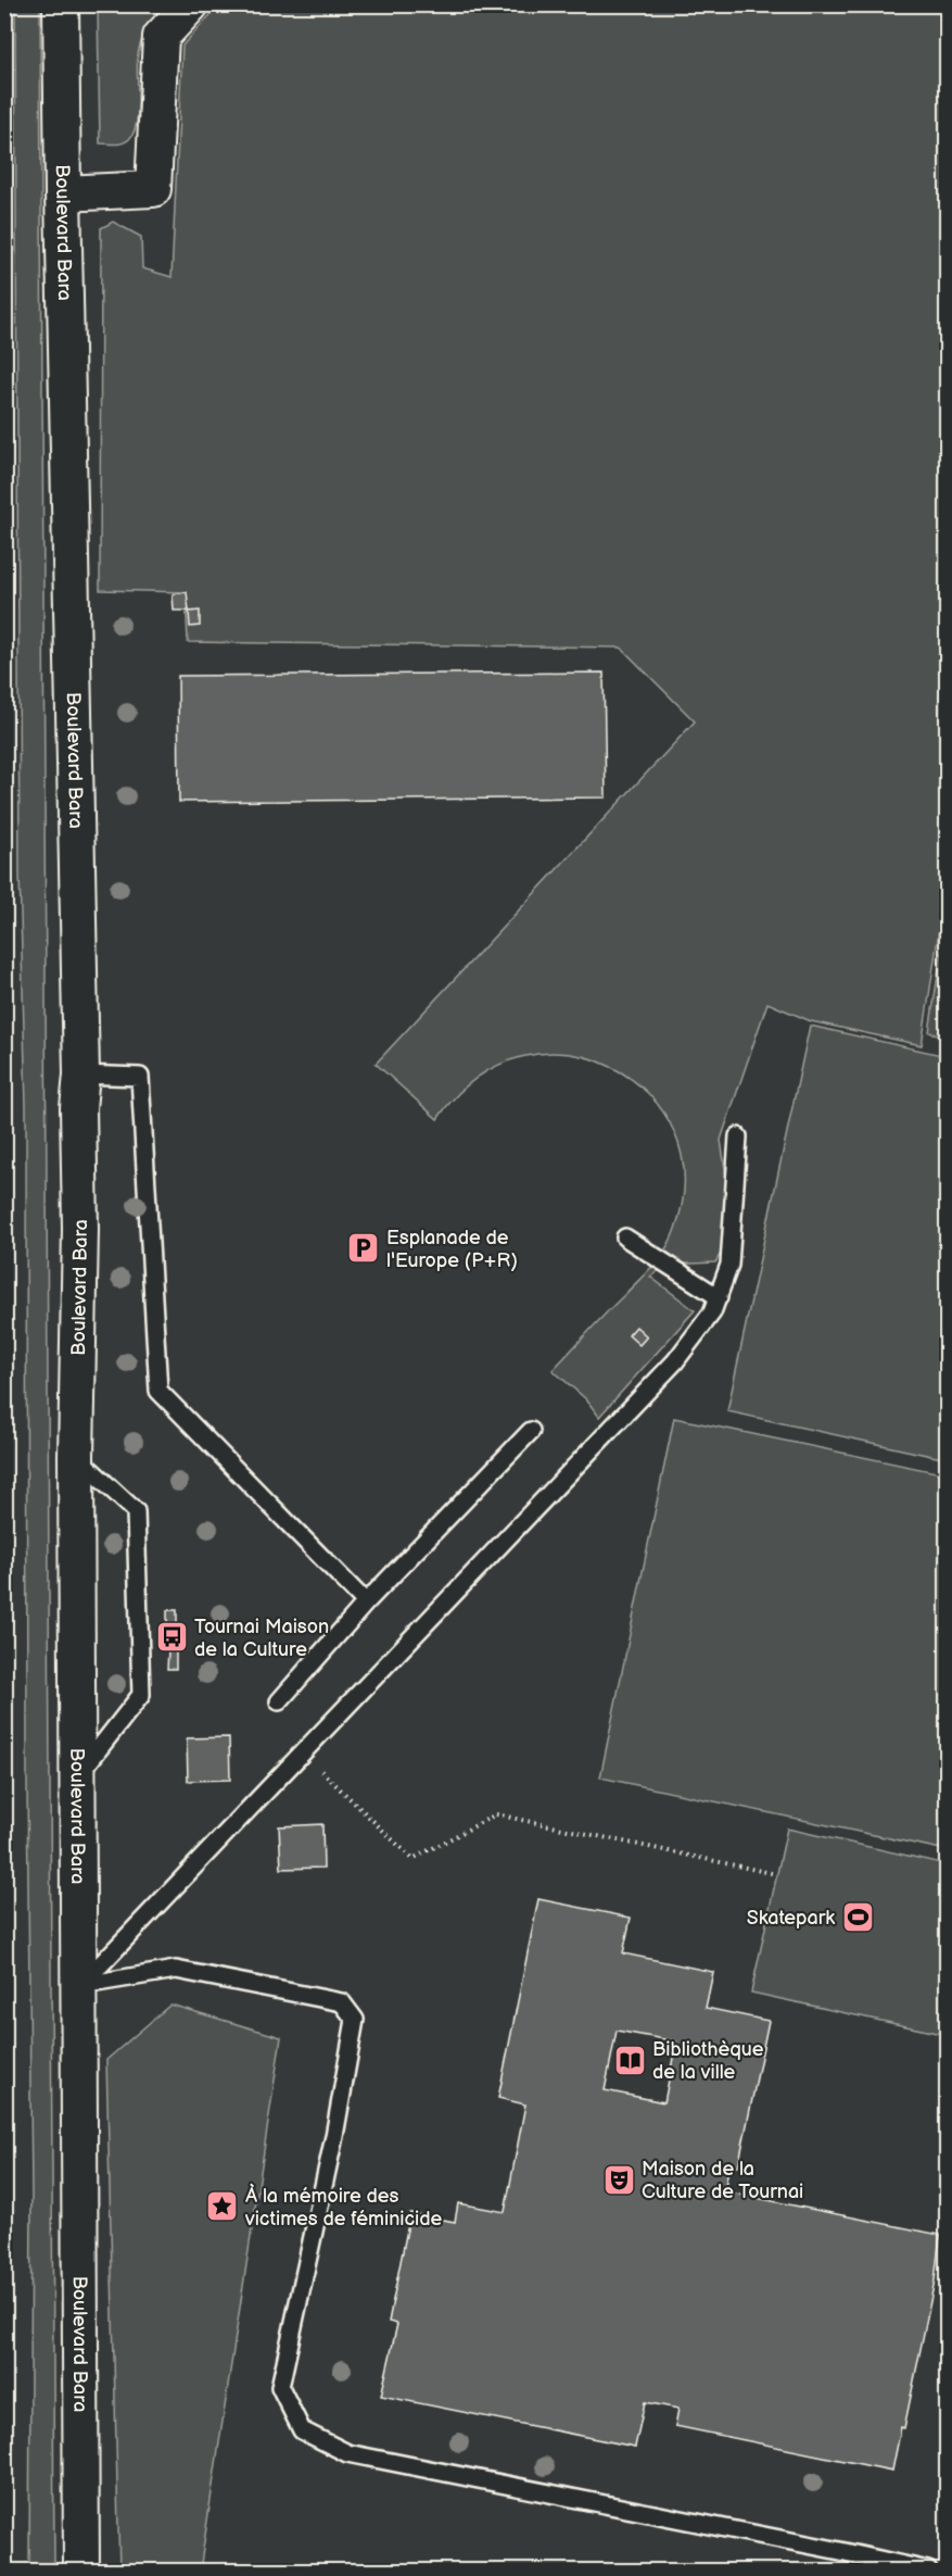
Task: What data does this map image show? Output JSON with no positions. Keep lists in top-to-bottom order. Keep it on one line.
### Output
{"streets":{"street":["Boulevard Bara"]},"places":{"parking":["Esplanade de l'Europe (P+R)"],"bus stop":["Tournai Maison de la Culture"],"sports":["Skatepark"],"library":["Bibliothèque de la ville"],"theatre":["Maison de la Culture de Tournai"],"place":["À la mémoire des victimes de féminicide"]}}
